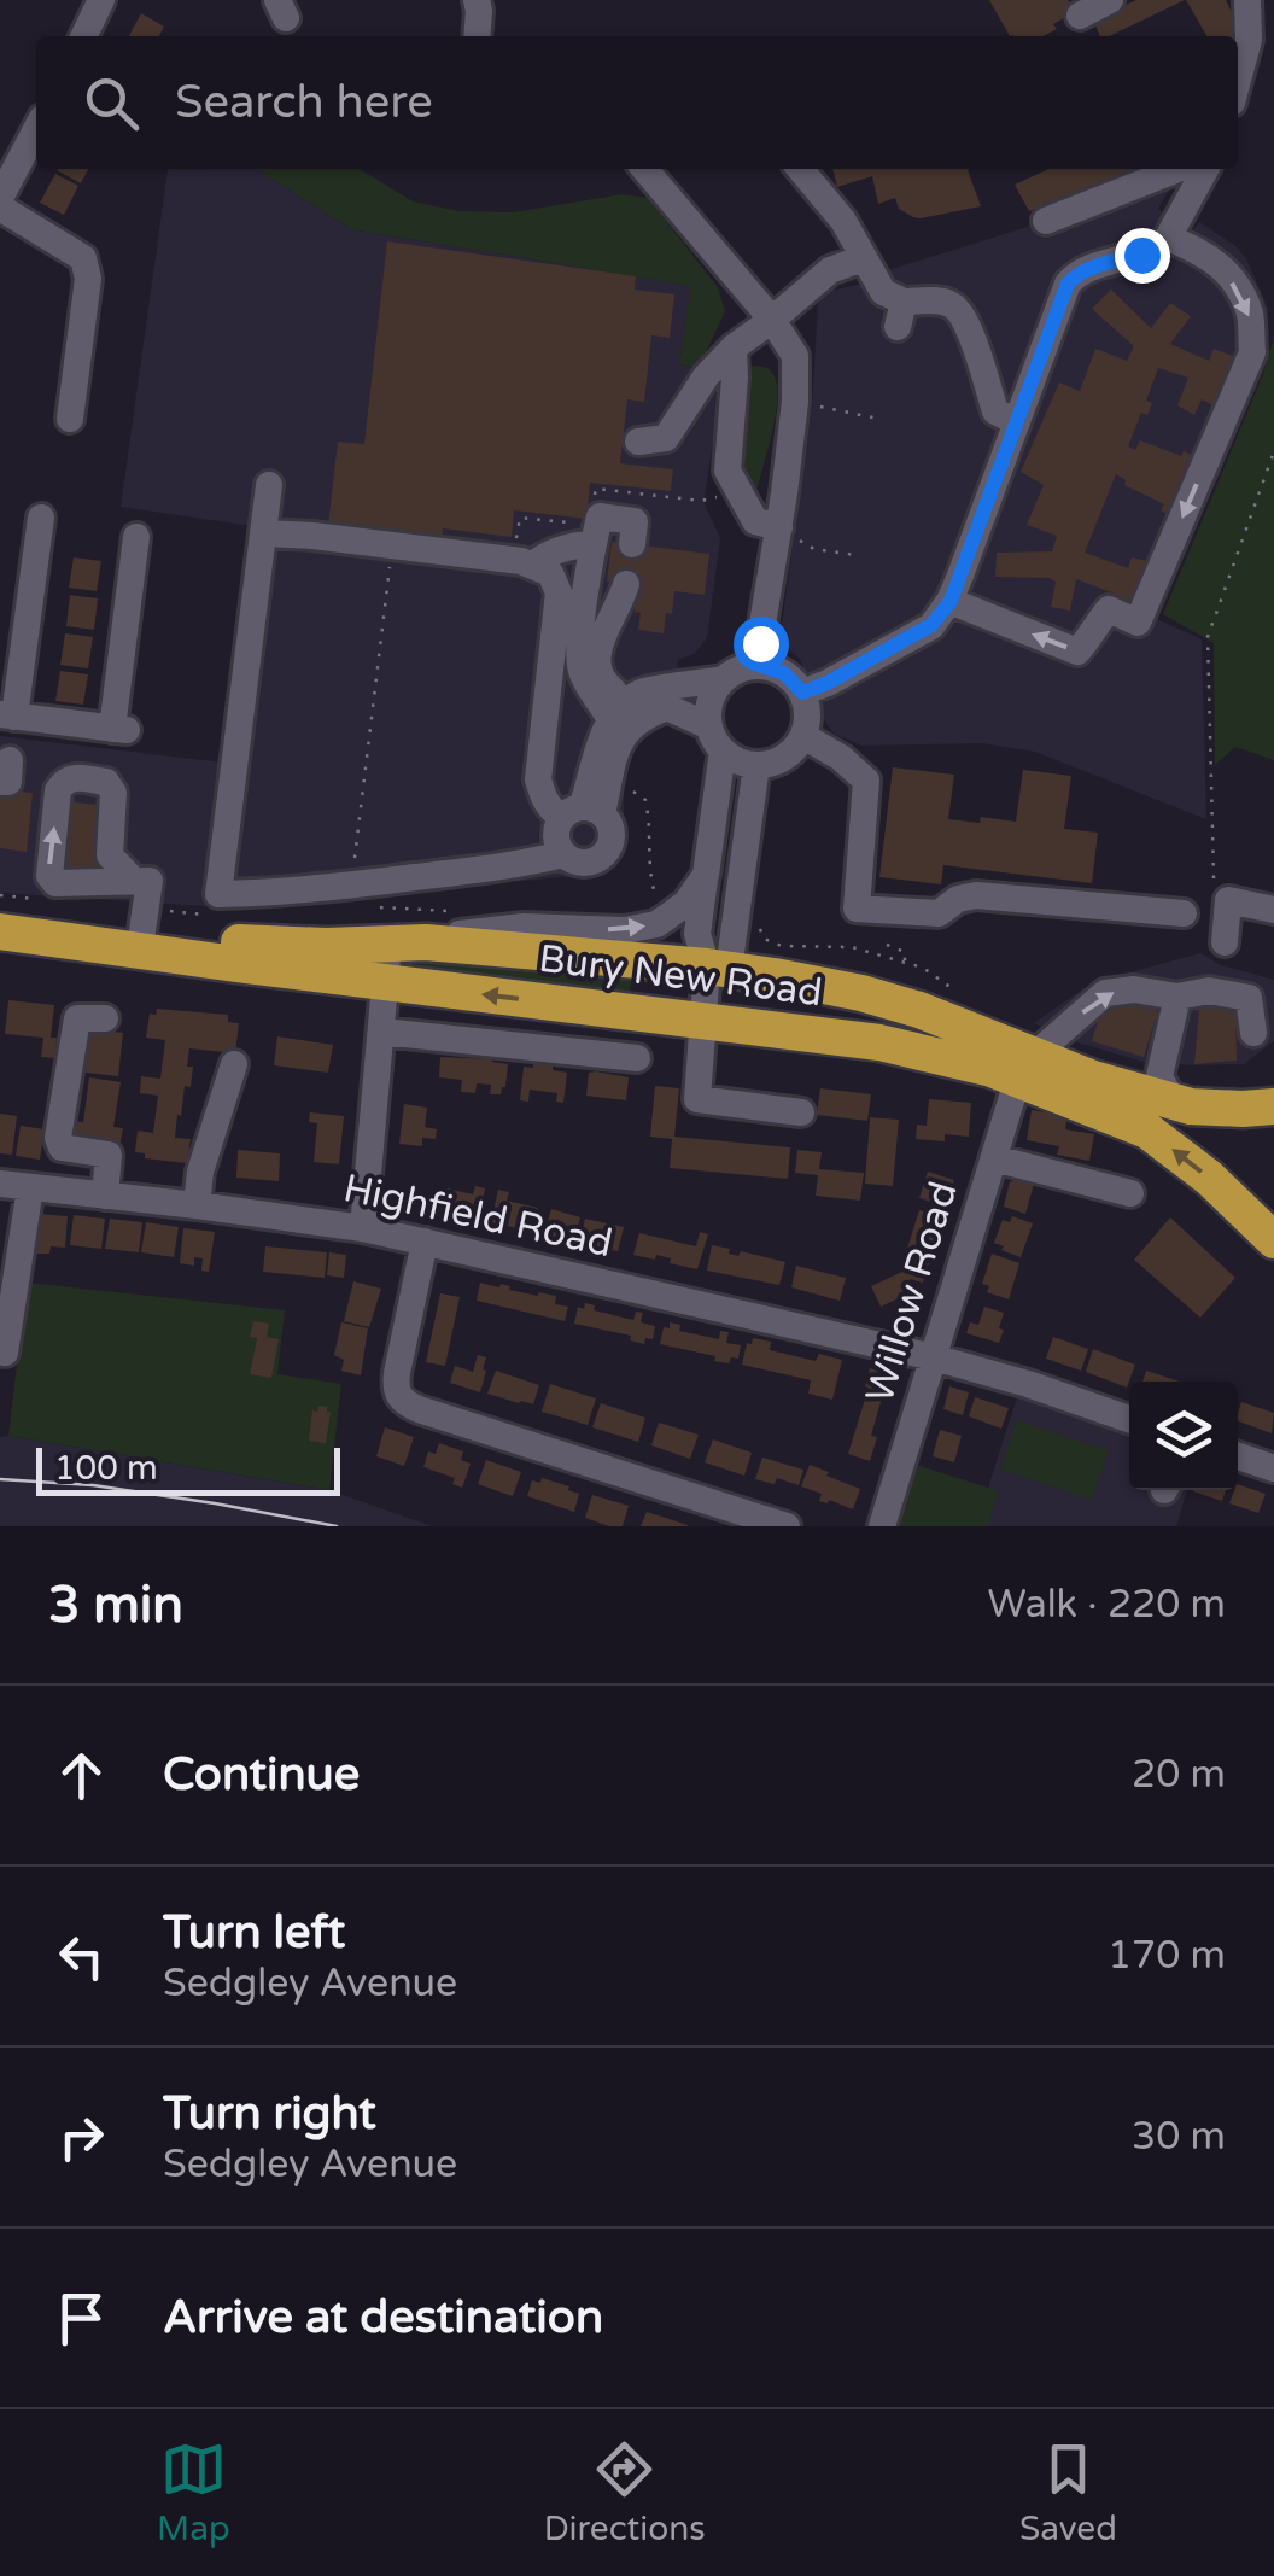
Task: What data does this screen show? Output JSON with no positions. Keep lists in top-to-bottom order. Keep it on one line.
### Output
{"streets":{"highway":["Bury New Road"],"street":["Highfield Road","Willow Road"]},"crossings":[["Bury New Road","Willow Road"],["Highfield Road","Willow Road"]],"scale_bar":"100 m","page":{"search":"Search here","scale":"100 m","heading":["3 min","Walk · 220 m"],"list":[["Continue","20 m"],["Turn left","Sedgley Avenue","170 m"],["Turn right","Sedgley Avenue","30 m"],"Arrive at destination"],"nav":["Map","Directions","Saved"]}}
